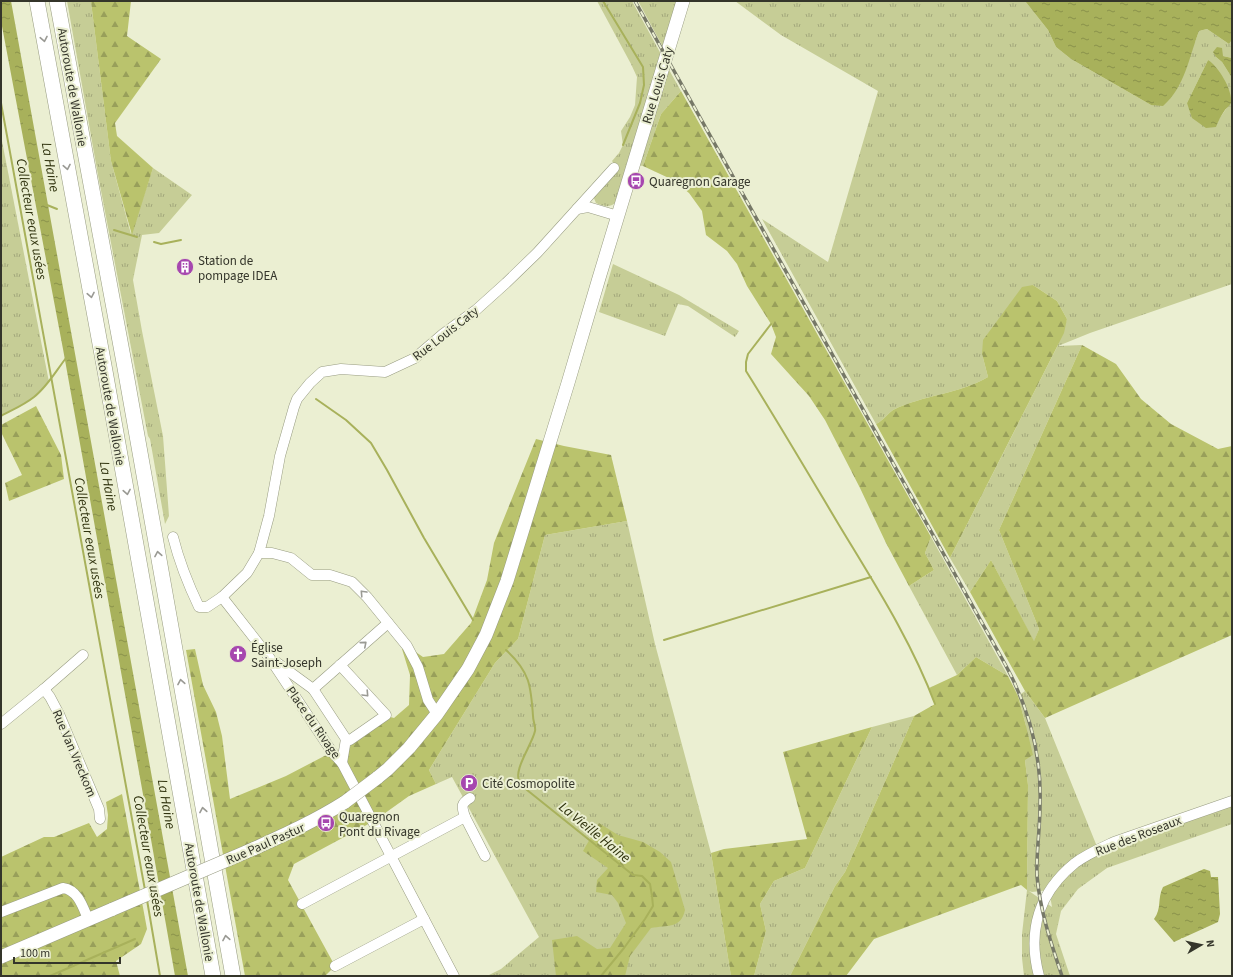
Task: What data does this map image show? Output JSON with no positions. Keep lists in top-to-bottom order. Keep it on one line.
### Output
{"streets":{"highway":["Autoroute de Wallonie"],"main road":["Rue Louis Caty","Rue Paul Pastur"],"street":["Place du Rivage","Rue Van Vreckom","Rue des Roseaux"]},"crossings":[["Rue Louis Caty","Rue Paul Pastur"]],"water":["La Haine","Collecteur eaux usées","La Vieille Haine"],"places":{"bus stop":["Quaregnon Garage","Quaregnon Pont du Rivage"],"building":["Station de pompage IDEA"],"church":["Église Saint-Joseph"],"parking":["Cité Cosmopolite"]},"scale_bar":"100 m","north":"right"}
